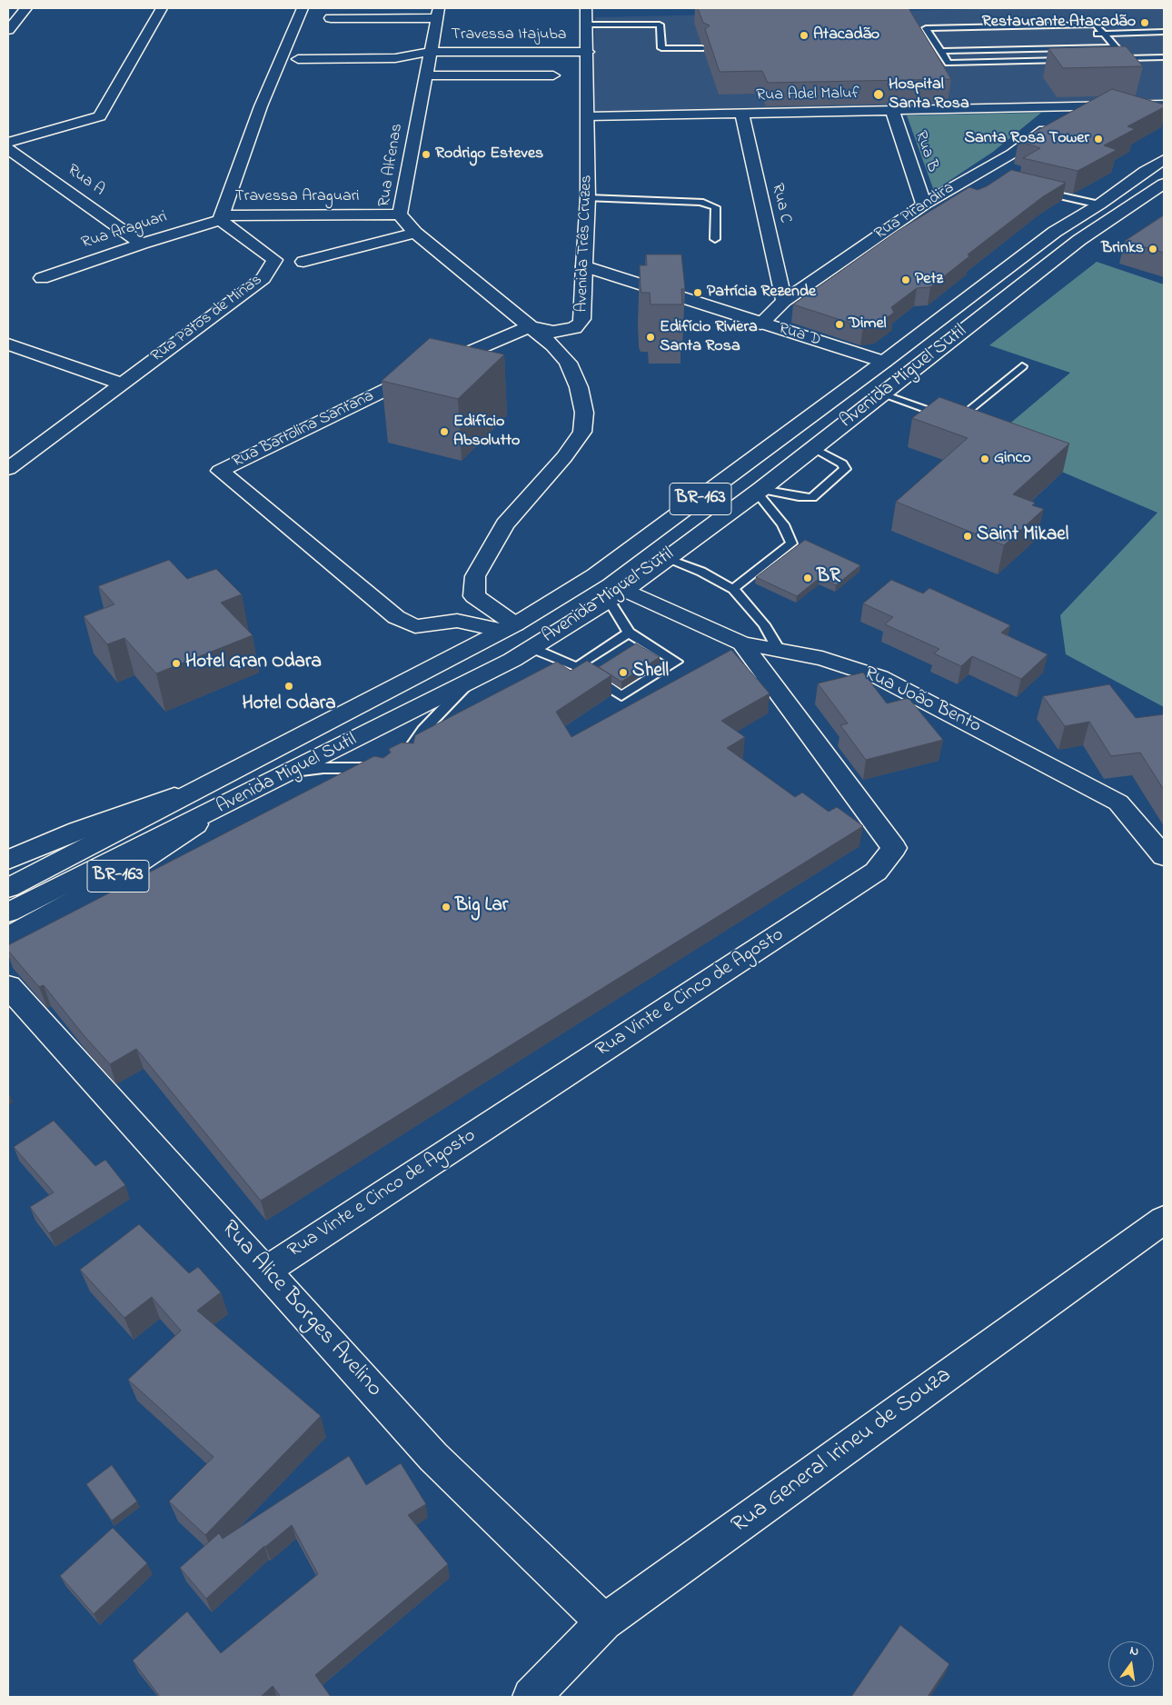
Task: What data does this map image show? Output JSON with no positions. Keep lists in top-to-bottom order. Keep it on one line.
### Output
{"streets":{"main road":["Travessa Itajuba","Rua Adel Maluf","Rua B","Rua Alfenas","Rua A","Travessa Araguari","Rua C","Rua Pirandira","Rua Araguari","Avenida Três Cruzes","Rua Patos de Minas","Rua D","Avenida Miguel Sutil","Rua Bartolina Santana","BR-163","Rua João Bento","Rua Vinte e Cinco de Agosto","Rua Alice Borges Avelino","Rua General Irineu de Souza"]},"crossings":[["Travessa Itajuba","Rua Alfenas"],["Travessa Itajuba","Avenida Três Cruzes"],["Rua Adel Maluf","Rua B"],["Rua Adel Maluf","Rua C"],["Rua Adel Maluf","Rua Pirandira"],["Rua Adel Maluf","Avenida Três Cruzes"],["Rua B","Rua Pirandira"],["Rua Alfenas","Travessa Araguari"],["Rua Alfenas","Avenida Três Cruzes"],["Rua Alfenas","Rua Bartolina Santana"],["Rua A","Rua Araguari"],["Travessa Araguari","Rua Araguari"],["Travessa Araguari","Rua Patos de Minas"],["Rua C","Rua Pirandira"],["Rua Pirandira","Rua D"],["Rua Araguari","Rua Patos de Minas"],["Avenida Três Cruzes","Rua D"],["Avenida Três Cruzes","Rua Bartolina Santana"],["Rua D","Avenida Miguel Sutil"],["Avenida Miguel Sutil","Rua Bartolina Santana"],["Avenida Miguel Sutil","BR-163"],["Avenida Miguel Sutil","Rua João Bento"],["Rua João Bento","Rua Vinte e Cinco de Agosto"],["Rua Vinte e Cinco de Agosto","Rua Alice Borges Avelino"],["Rua Alice Borges Avelino","Rua General Irineu de Souza"]],"places":["Restaurante Atacadão","Atacadão","Hospital Santa Rosa","Santa Rosa Tower","Rodrigo Esteves","Brinks","Petz","Patrícia Rezende","Dimel","Edifício Riviera Santa Rosa","Edifício Absolutto","Ginco","Saint Mikael","BR","Hotel Gran Odara","Shell","Hotel Odara","Big Lar"],"north":"top"}
